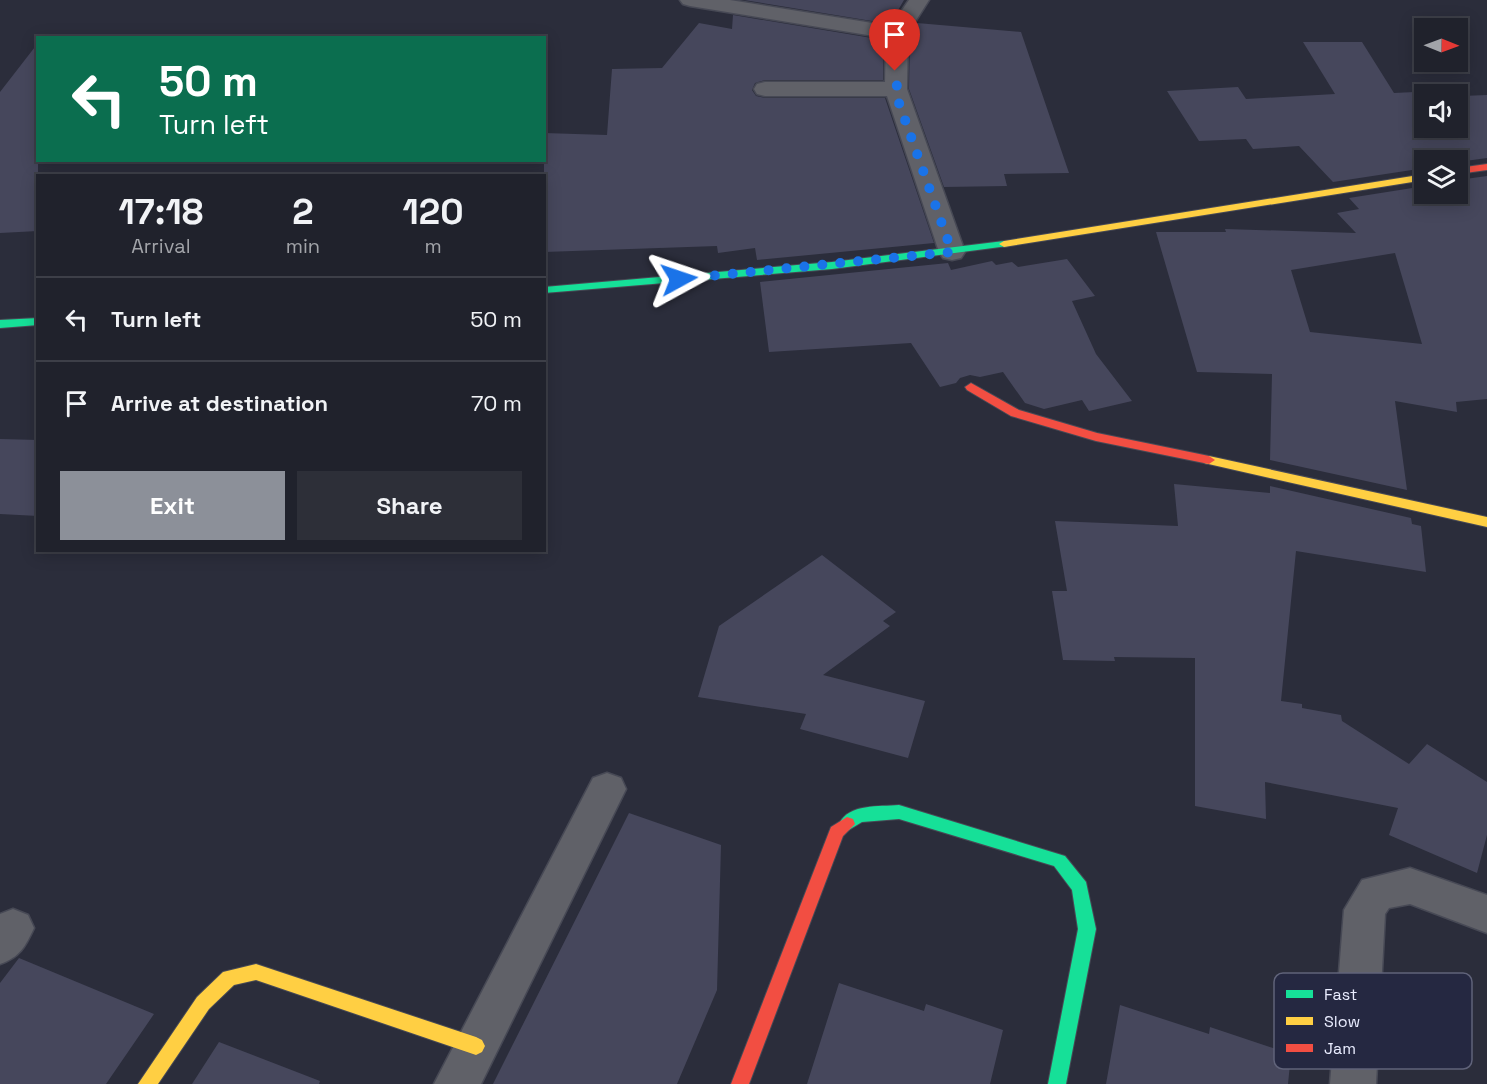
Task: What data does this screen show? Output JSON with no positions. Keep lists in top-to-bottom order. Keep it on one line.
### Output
{"legend":["Fast","Slow","Jam"],"north":"right","page":{"turn":["50 m","Turn left"],"eta":["17:18","Arrival","2","min","120","m"],"list":[{"name":"Turn left","value":"50 m"},{"name":"Arrive at destination","value":"70 m"}],"buttons":["Exit","Share"]}}
